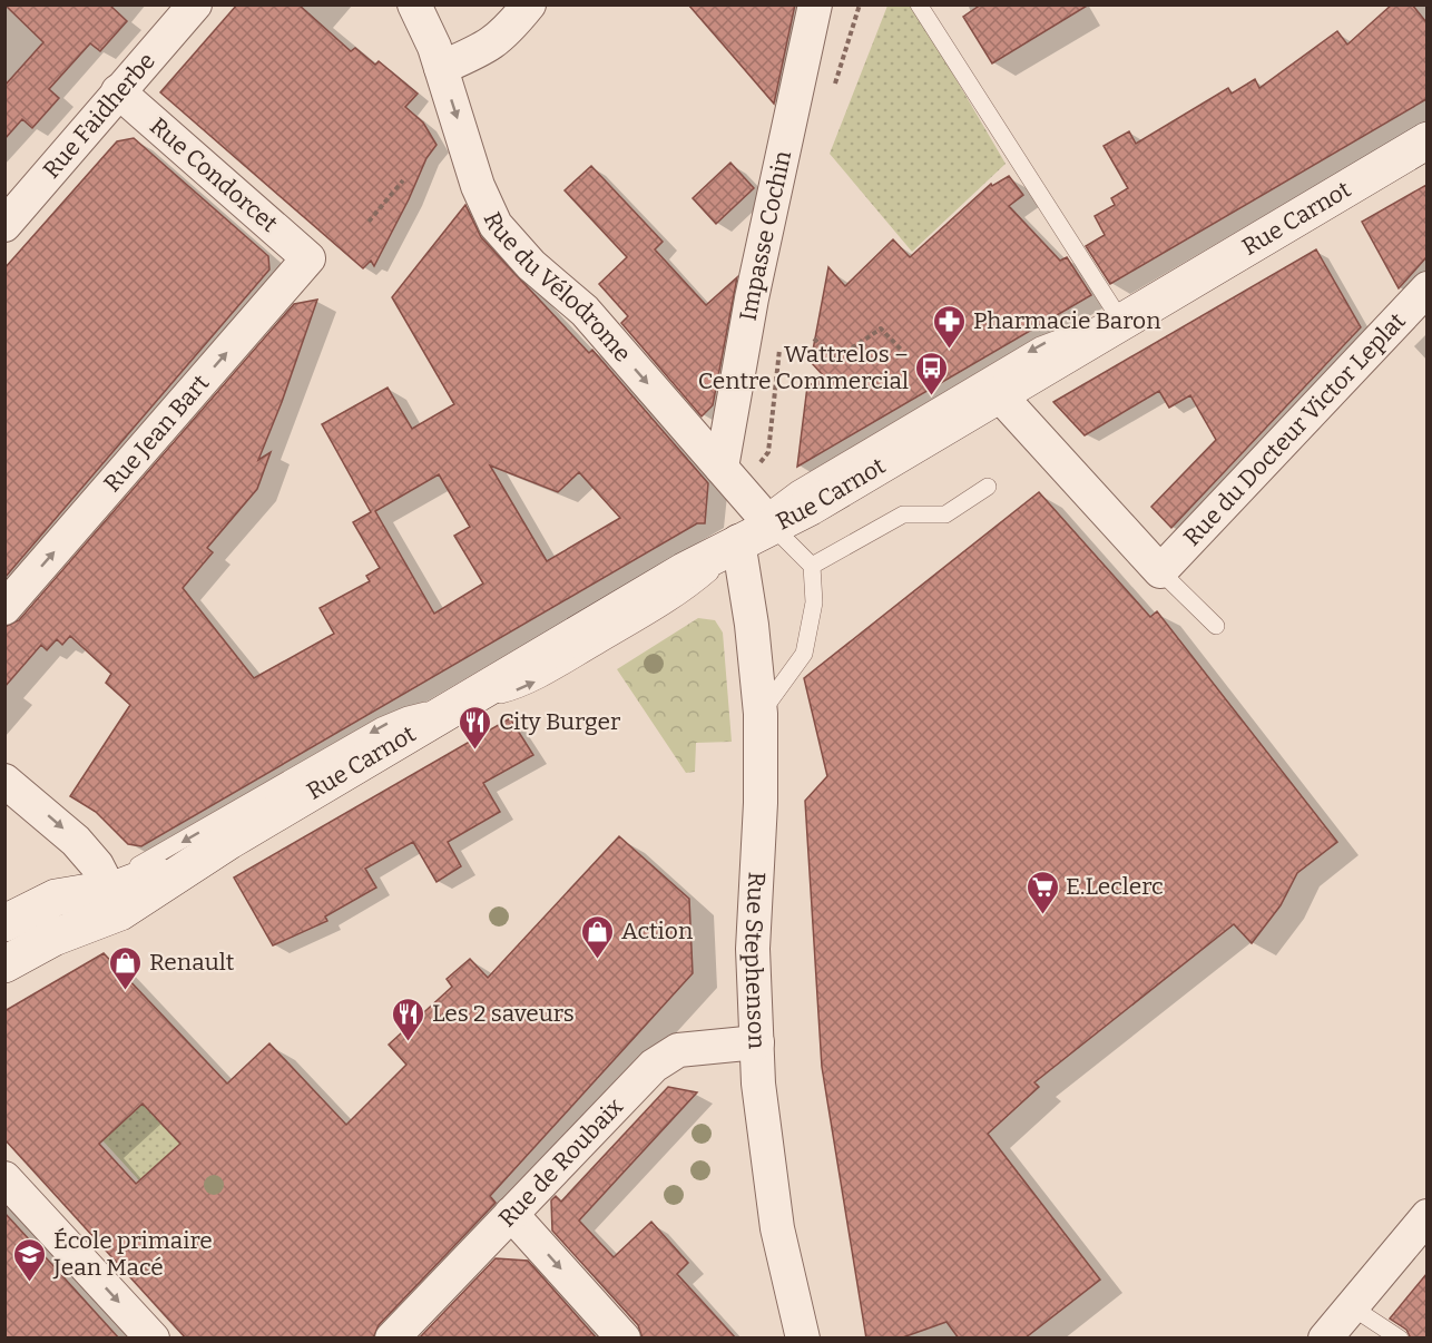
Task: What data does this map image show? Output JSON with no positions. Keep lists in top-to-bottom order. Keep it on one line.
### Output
{"streets":{"main road":["Rue Carnot"],"street":["Rue Faidherbe","Rue Condorcet","Impasse Cochin","Rue du Vélodrome","Rue du Docteur Victor Leplat","Rue Jean Bart","Rue Stephenson","Rue de Roubaix"]},"crossings":[["Rue Faidherbe","Rue Condorcet"],["Rue Condorcet","Rue Jean Bart"],["Rue Carnot","Rue du Vélodrome"],["Rue Carnot","Rue Stephenson"],["Impasse Cochin","Rue du Vélodrome"],["Rue du Vélodrome","Rue Stephenson"],["Rue Stephenson","Rue de Roubaix"]],"one_way":["Rue du Vélodrome","Rue Jean Bart"],"places":{"pharmacy":["Pharmacie Baron"],"bus stop":["Wattrelos – Centre Commercial"],"restaurant":["City Burger","Les 2 saveurs"],"supermarket":["E.Leclerc"],"shop":["Action","Renault"],"school or university":["École primaire Jean Macé"]}}
